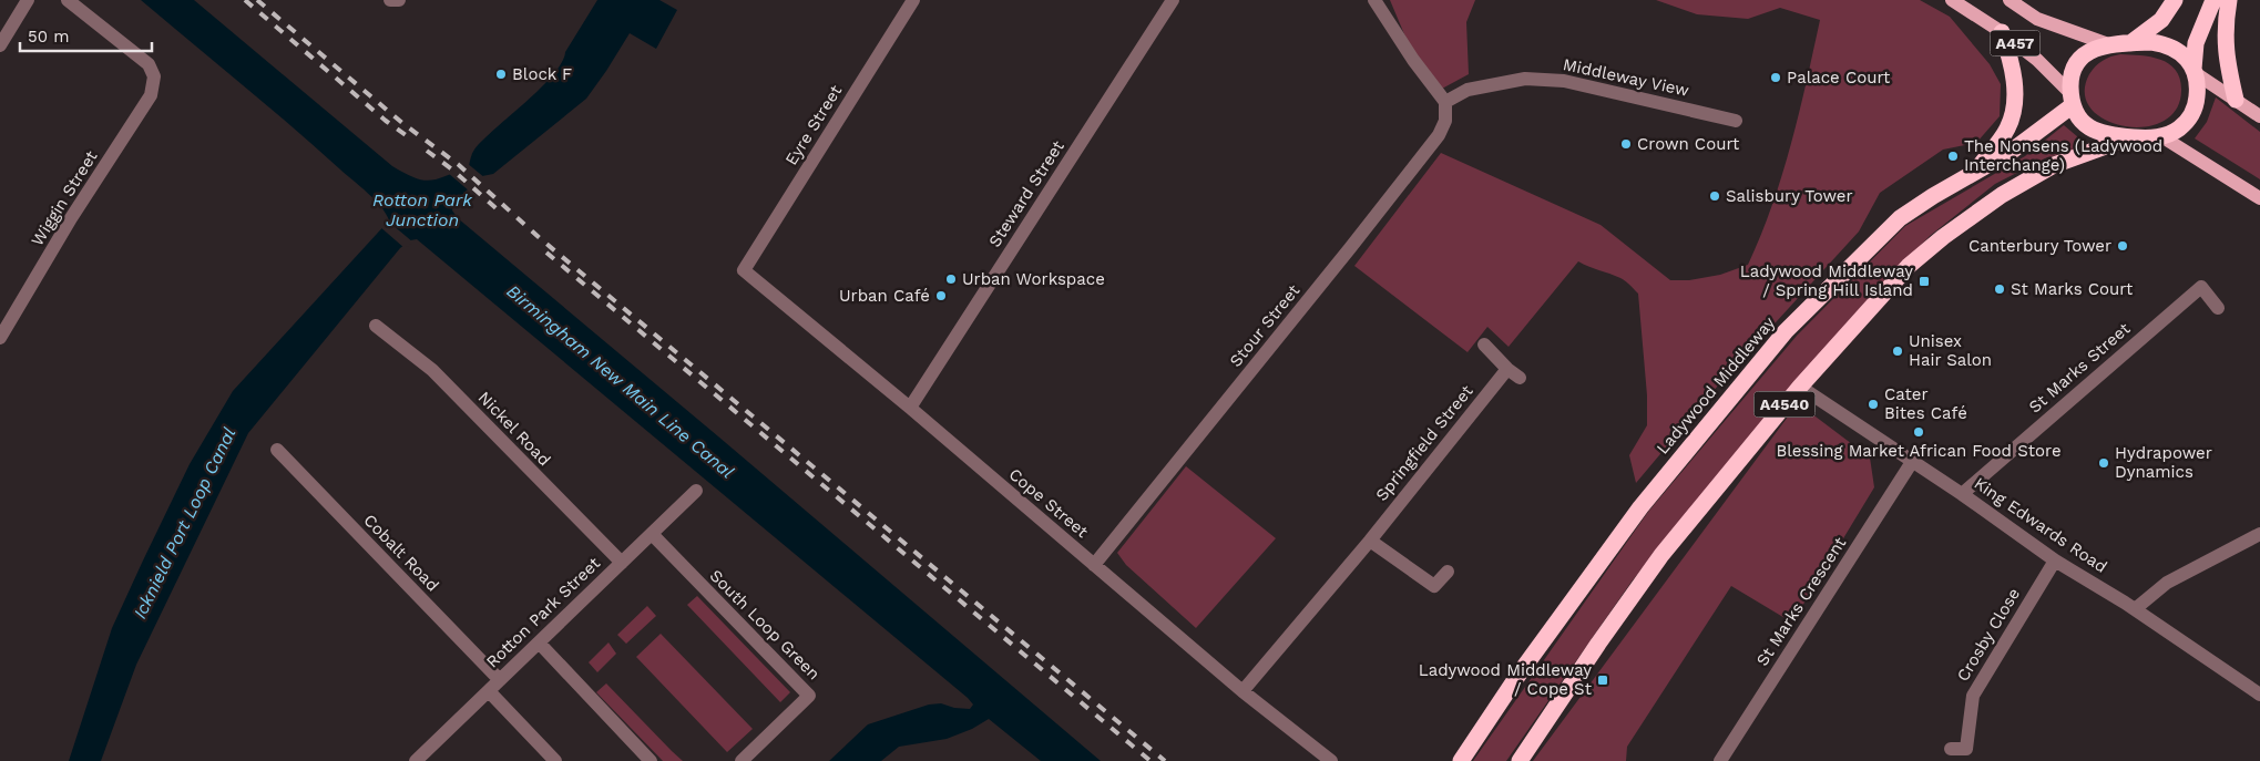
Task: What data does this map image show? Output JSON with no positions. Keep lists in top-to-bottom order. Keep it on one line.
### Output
{"streets":{"highway":["Ladywood Middleway","A4540"],"main road":["A457"],"street":["Middleway View","Eyre Street","Steward Street","Wiggin Street","Stour Street","St Marks Street","Nickel Road","Springfield Street","Cope Street","King Edwards Road","Cobalt Road","St Marks Crescent","Rotton Park Street","South Loop Green","Crosby Close"]},"crossings":[["A457","Ladywood Middleway"],["A457","A4540"],["Middleway View","Stour Street"],["Eyre Street","Cope Street"],["Steward Street","Cope Street"],["Stour Street","Cope Street"],["St Marks Street","King Edwards Road"],["Ladywood Middleway","A4540"],["A4540","King Edwards Road"],["Nickel Road","Rotton Park Street"],["Springfield Street","Cope Street"],["King Edwards Road","St Marks Crescent"],["King Edwards Road","Crosby Close"],["Cobalt Road","Rotton Park Street"],["Rotton Park Street","South Loop Green"]],"water":["Rotton Park Junction","Birmingham New Main Line Canal","Icknield Port Loop Canal"],"places":{"other":["Block F","Palace Court","Crown Court","The Nonsens (Ladywood Interchange)","Salisbury Tower","Canterbury Tower","Urban Workspace","St Marks Court","Urban Café","Unisex Hair Salon","Cater Bites Café","Blessing Market African Food Store","Hydrapower Dynamics"],"transit":["Ladywood Middleway / Spring Hill Island","Ladywood Middleway / Cope St"]},"scale_bar":"50 m"}
